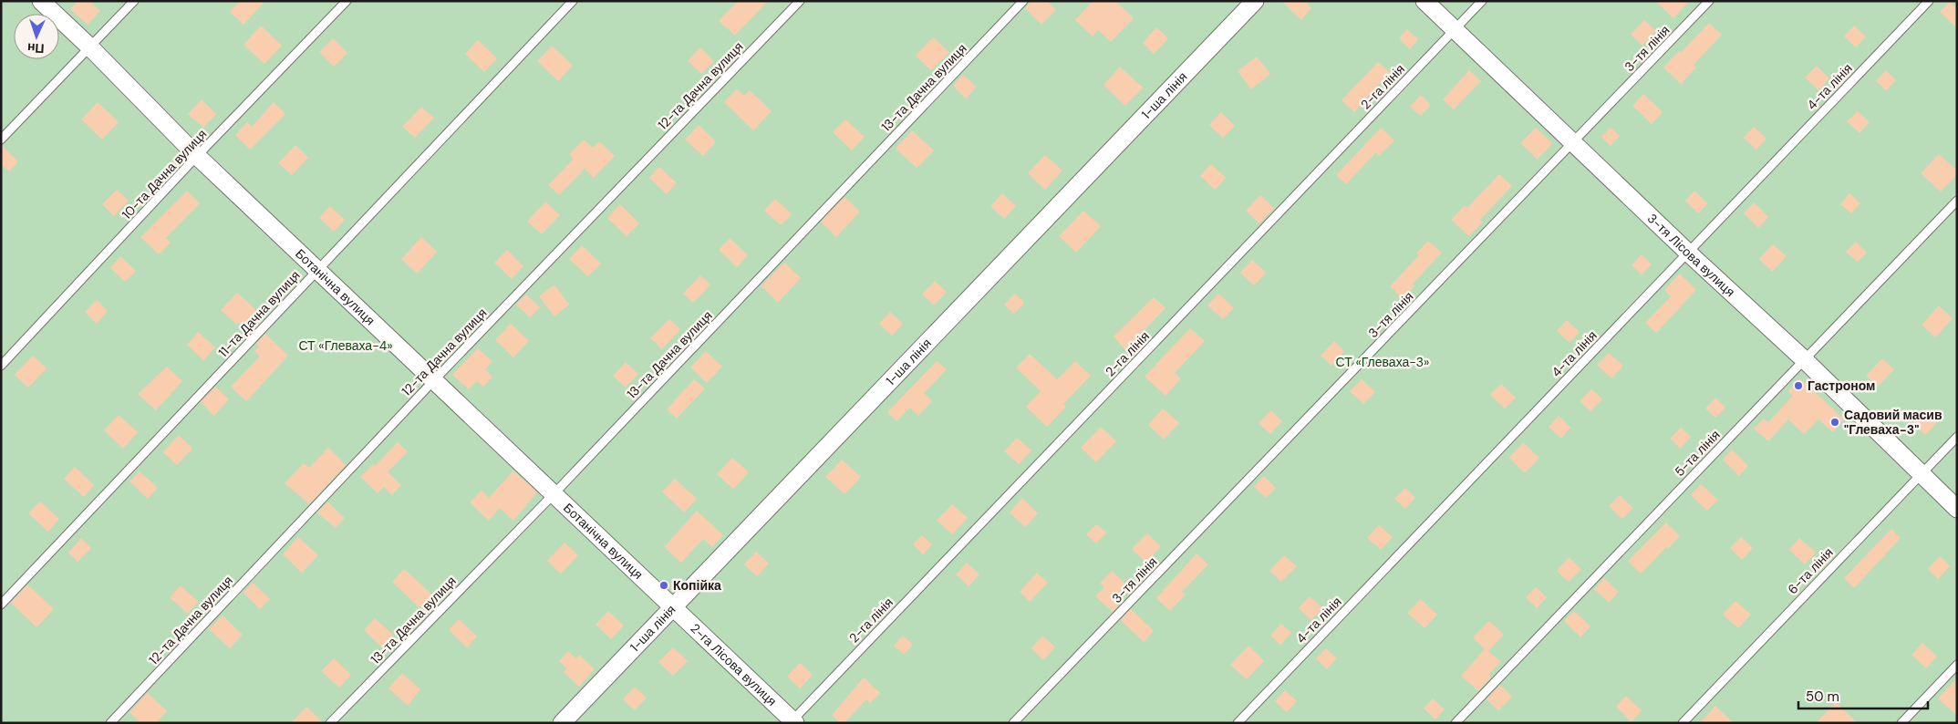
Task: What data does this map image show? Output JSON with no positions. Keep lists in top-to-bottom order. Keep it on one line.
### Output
{"streets":{"street":["1-ша лінія","3-тя Лісова вулиця","Ботанічна вулиця","2-га Лісова вулиця"],"lane":["3-тя лінія","12-та Дачна вулиця","2-га лінія","4-та лінія","13-та Дачна вулиця","10-та Дачна вулиця","11-та Дачна вулиця","5-та лінія","6-та лінія"]},"crossings":[["3-тя лінія","3-тя Лісова вулиця"],["12-та Дачна вулиця","Ботанічна вулиця"],["2-га лінія","3-тя Лісова вулиця"],["2-га лінія","2-га Лісова вулиця"],["4-та лінія","3-тя Лісова вулиця"],["13-та Дачна вулиця","Ботанічна вулиця"],["1-ша лінія","Ботанічна вулиця"],["1-ша лінія","2-га Лісова вулиця"],["10-та Дачна вулиця","Ботанічна вулиця"],["3-тя Лісова вулиця","5-та лінія"],["3-тя Лісова вулиця","6-та лінія"],["Ботанічна вулиця","11-та Дачна вулиця"],["Ботанічна вулиця","2-га Лісова вулиця"]],"parks":["СТ «Глеваха-4»","СТ «Глеваха-3»"],"places":["Гастроном","Садовий масив \"Глеваха-3\"","Копійка"],"scale_bar":"50 m","north":"bottom"}
